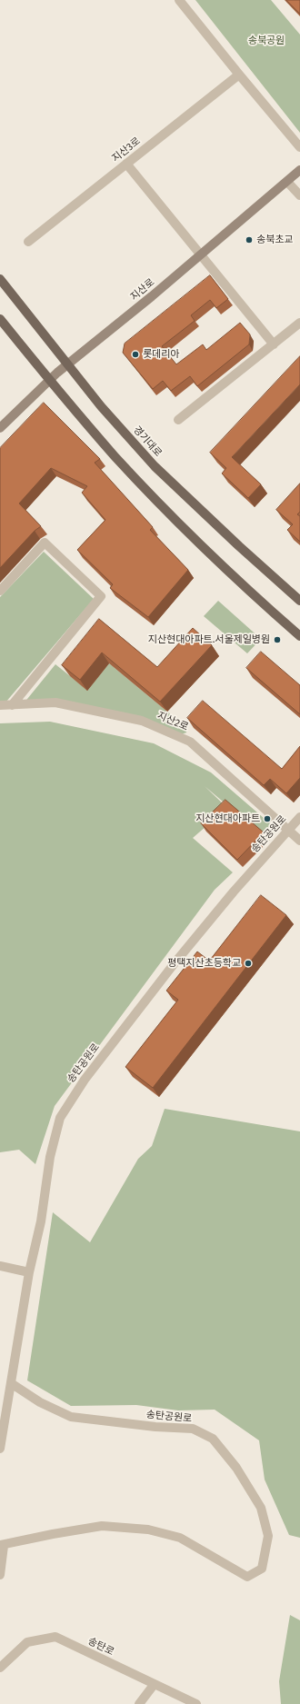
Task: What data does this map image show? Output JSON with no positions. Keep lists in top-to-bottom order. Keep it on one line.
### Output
{"streets":{"main road":["지산로","경기대로"],"street":["지산3로","지산2로","송탄공원로","송탄로"]},"crossings":[["지산로","경기대로"],["지산2로","송탄공원로"]],"parks":["송북공원"],"places":["송북초교","롯데리아","지산현대아파트.서울제일병원","지산현대아파트","평택지산초등학교"]}
